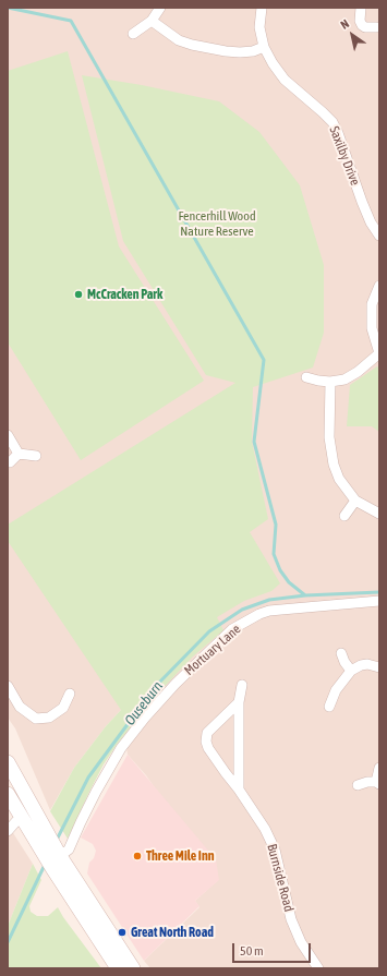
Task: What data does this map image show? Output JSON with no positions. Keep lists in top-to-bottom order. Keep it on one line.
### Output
{"streets":{"street":["Saxilby Drive","Mortuary Lane","Burnside Road"]},"water":["Ouseburn"],"parks":["Fencerhill Wood Nature Reserve"],"places":["McCracken Park","Three Mile Inn","Great North Road"],"scale_bar":"50 m","north":"top left"}
